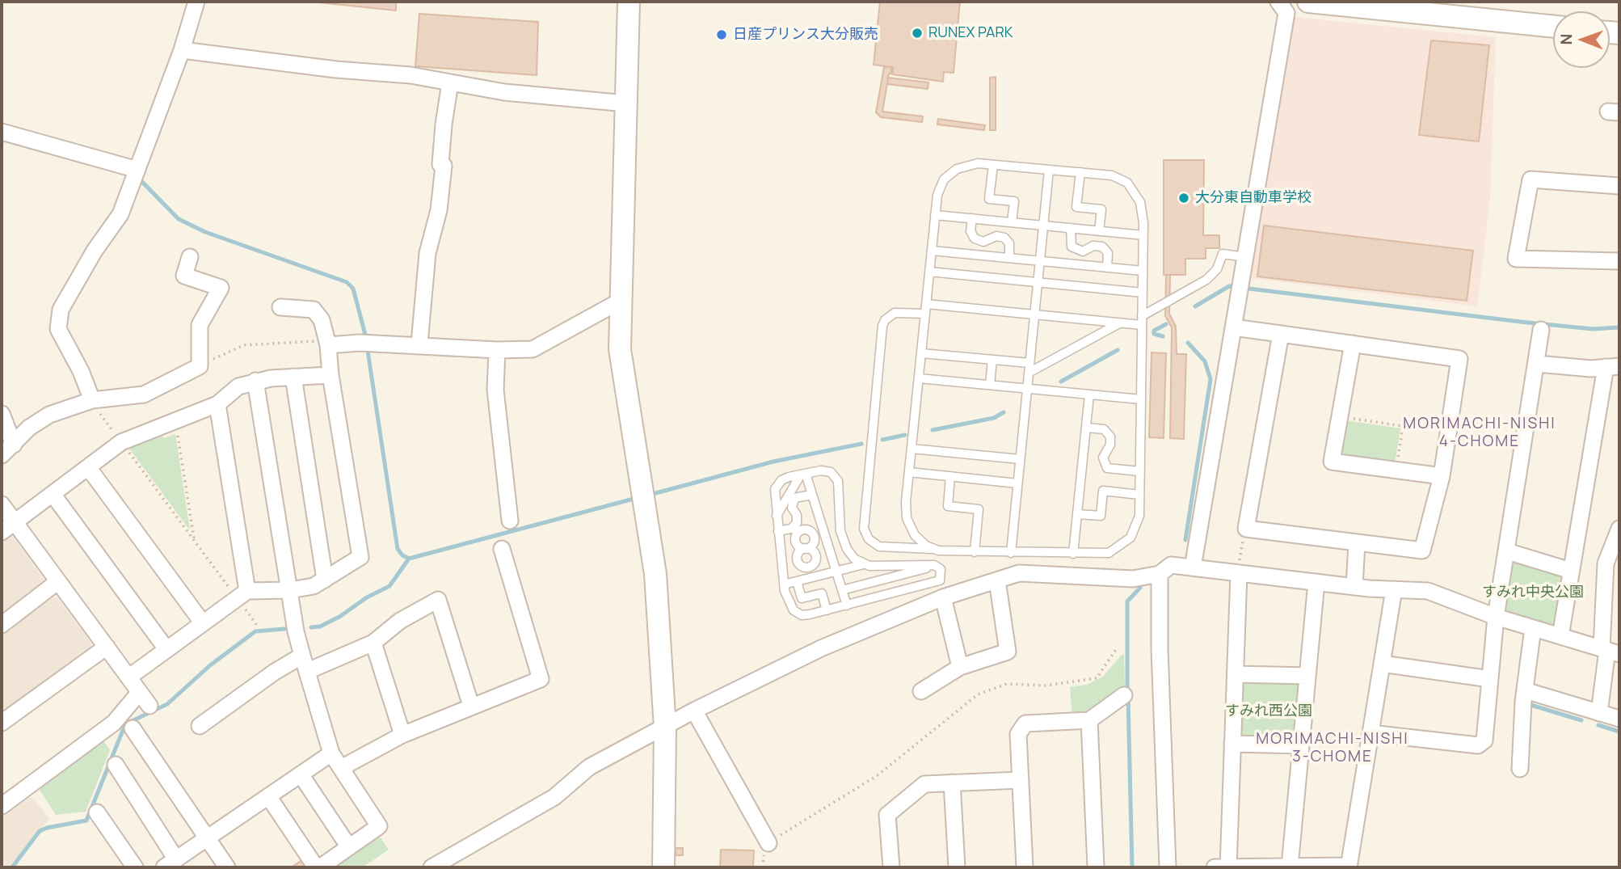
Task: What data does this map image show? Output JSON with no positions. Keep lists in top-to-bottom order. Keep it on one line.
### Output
{"districts":["MORIMACHI-NISHI 4-CHOME","MORIMACHI-NISHI 3-CHOME"],"parks":["すみれ中央公園","すみれ西公園"],"places":["RUNEX PARK","日産プリンス大分販売","大分東自動車学校"],"north":"left"}
